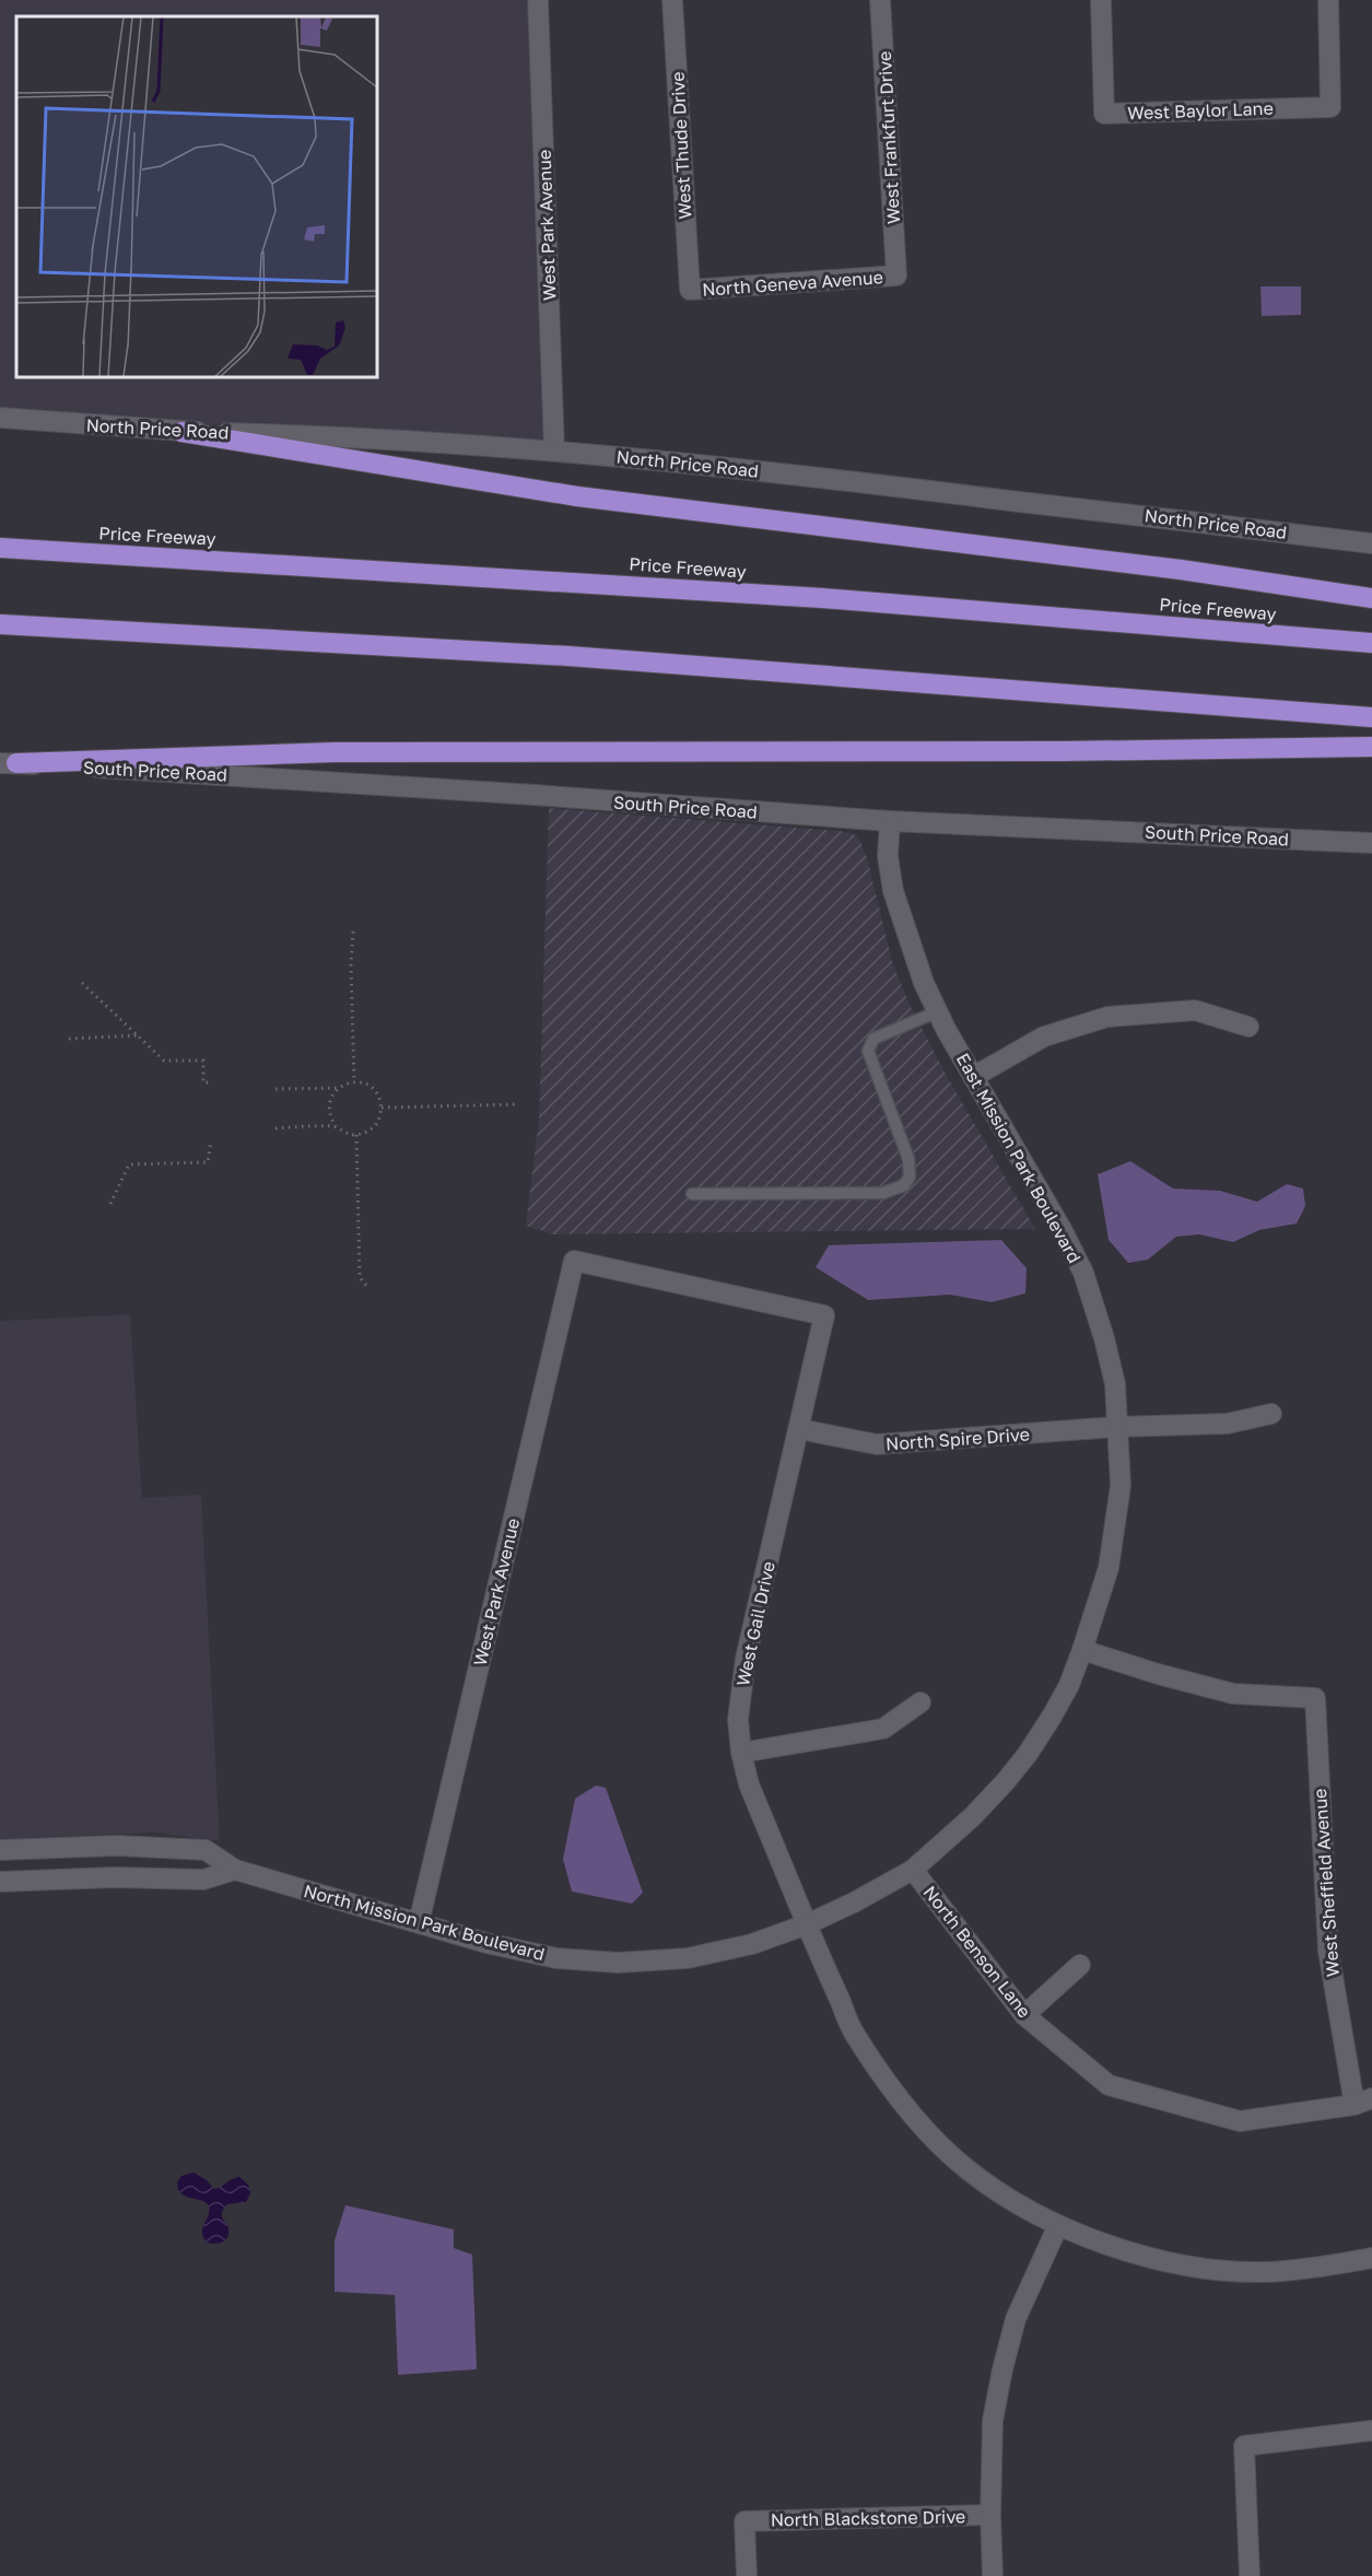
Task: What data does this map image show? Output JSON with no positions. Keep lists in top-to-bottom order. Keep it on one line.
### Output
{"streets":{"highway":["Price Freeway"],"street":["West Baylor Lane","West Frankfurt Drive","West Thude Drive","West Park Avenue","North Geneva Avenue","North Price Road","South Price Road","East Mission Park Boulevard","North Spire Drive","West Gail Drive","West Sheffield Avenue","North Mission Park Boulevard","North Benson Lane","North Blackstone Drive"]},"crossings":[["West Frankfurt Drive","North Geneva Avenue"],["West Thude Drive","North Geneva Avenue"],["West Park Avenue","North Price Road"],["West Park Avenue","West Gail Drive"],["West Park Avenue","North Mission Park Boulevard"],["South Price Road","East Mission Park Boulevard"],["East Mission Park Boulevard","North Spire Drive"],["East Mission Park Boulevard","West Sheffield Avenue"],["East Mission Park Boulevard","North Mission Park Boulevard"],["East Mission Park Boulevard","North Benson Lane"],["North Spire Drive","West Gail Drive"],["West Gail Drive","North Mission Park Boulevard"],["West Sheffield Avenue","North Benson Lane"],["North Mission Park Boulevard","North Benson Lane"]]}
